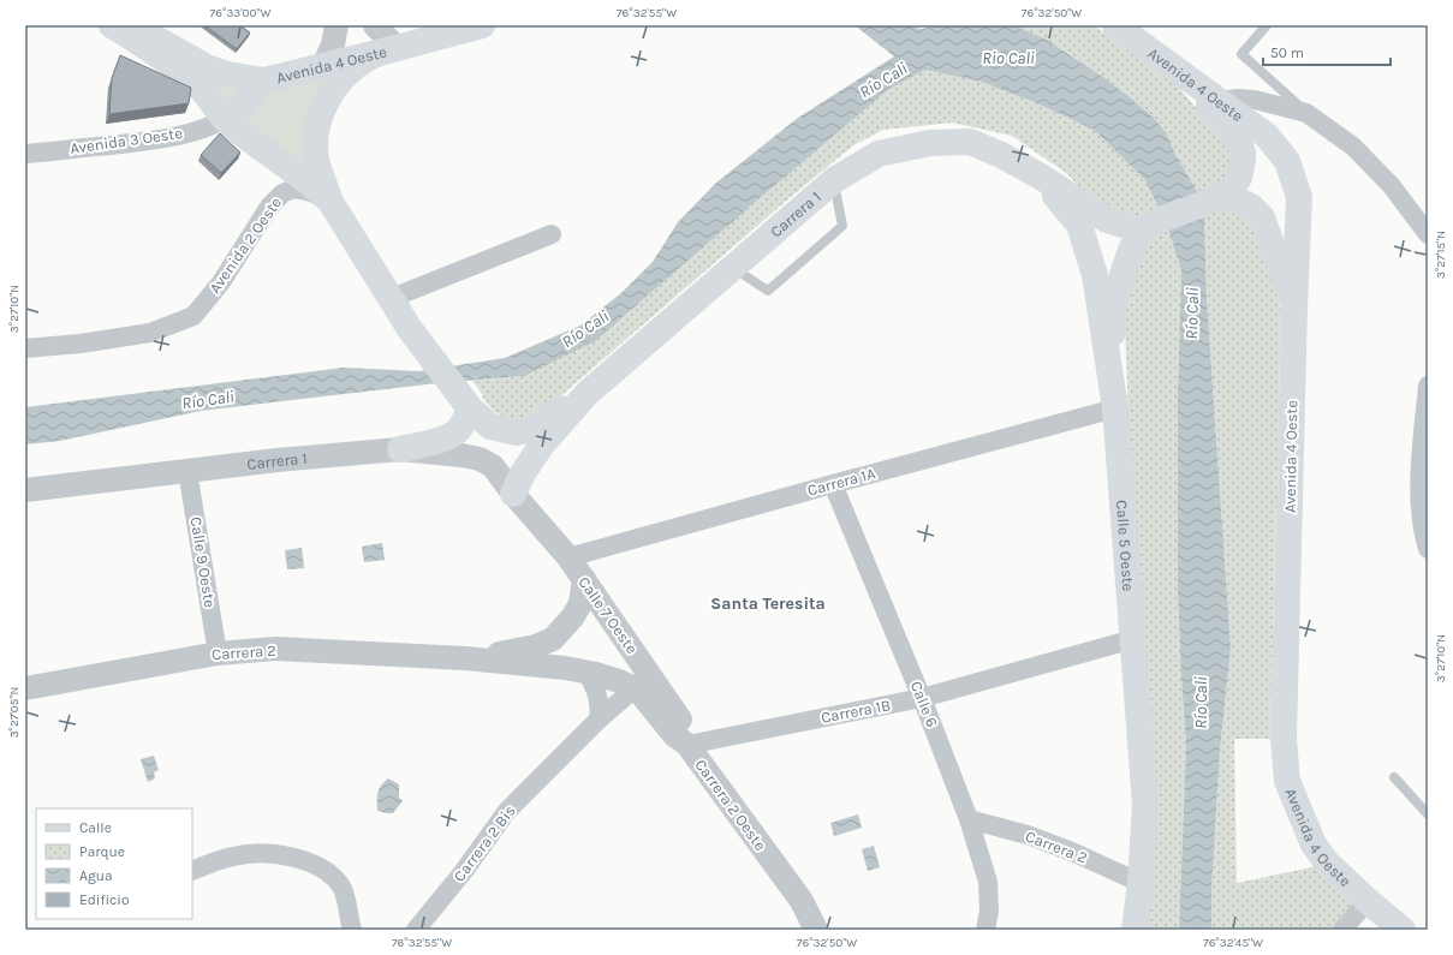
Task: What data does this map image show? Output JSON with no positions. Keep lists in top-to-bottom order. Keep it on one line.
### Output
{"streets":{"main road":["Avenida 4 Oeste","Carrera 1","Calle 5 Oeste"],"street":["Avenida 3 Oeste","Avenida 2 Oeste","Carrera 1A","Calle 9 Oeste","Calle 7 Oeste","Carrera 2","Calle 6","Carrera 1B","Carrera 2 Oeste","Carrera 2 Bis"]},"crossings":[["Carrera 1","Calle 5 Oeste"],["Carrera 1","Calle 9 Oeste"],["Carrera 1","Calle 7 Oeste"],["Carrera 1A","Calle 5 Oeste"],["Carrera 1A","Calle 7 Oeste"],["Carrera 1A","Calle 6"],["Calle 5 Oeste","Carrera 2"],["Calle 5 Oeste","Carrera 1B"],["Calle 9 Oeste","Carrera 2"],["Calle 7 Oeste","Carrera 2"],["Calle 7 Oeste","Carrera 2 Oeste"],["Calle 7 Oeste","Carrera 2 Bis"],["Carrera 2","Calle 6"],["Carrera 2","Carrera 2 Oeste"],["Carrera 2","Carrera 2 Bis"],["Calle 6","Carrera 1B"],["Carrera 1B","Carrera 2 Oeste"],["Carrera 2 Oeste","Carrera 2 Bis"]],"districts":["Santa Teresita"],"water":["Rio Cali","Río Cali"],"legend":["Calle","Parque","Agua","Edificio"],"scale_bar":"50 m","coordinates":["76°33'00\"W","76°32'55\"W","76°32'50\"W","3°27'15\"N","3°27'10\"N","3°27'05\"N","76°32'45\"W"]}
